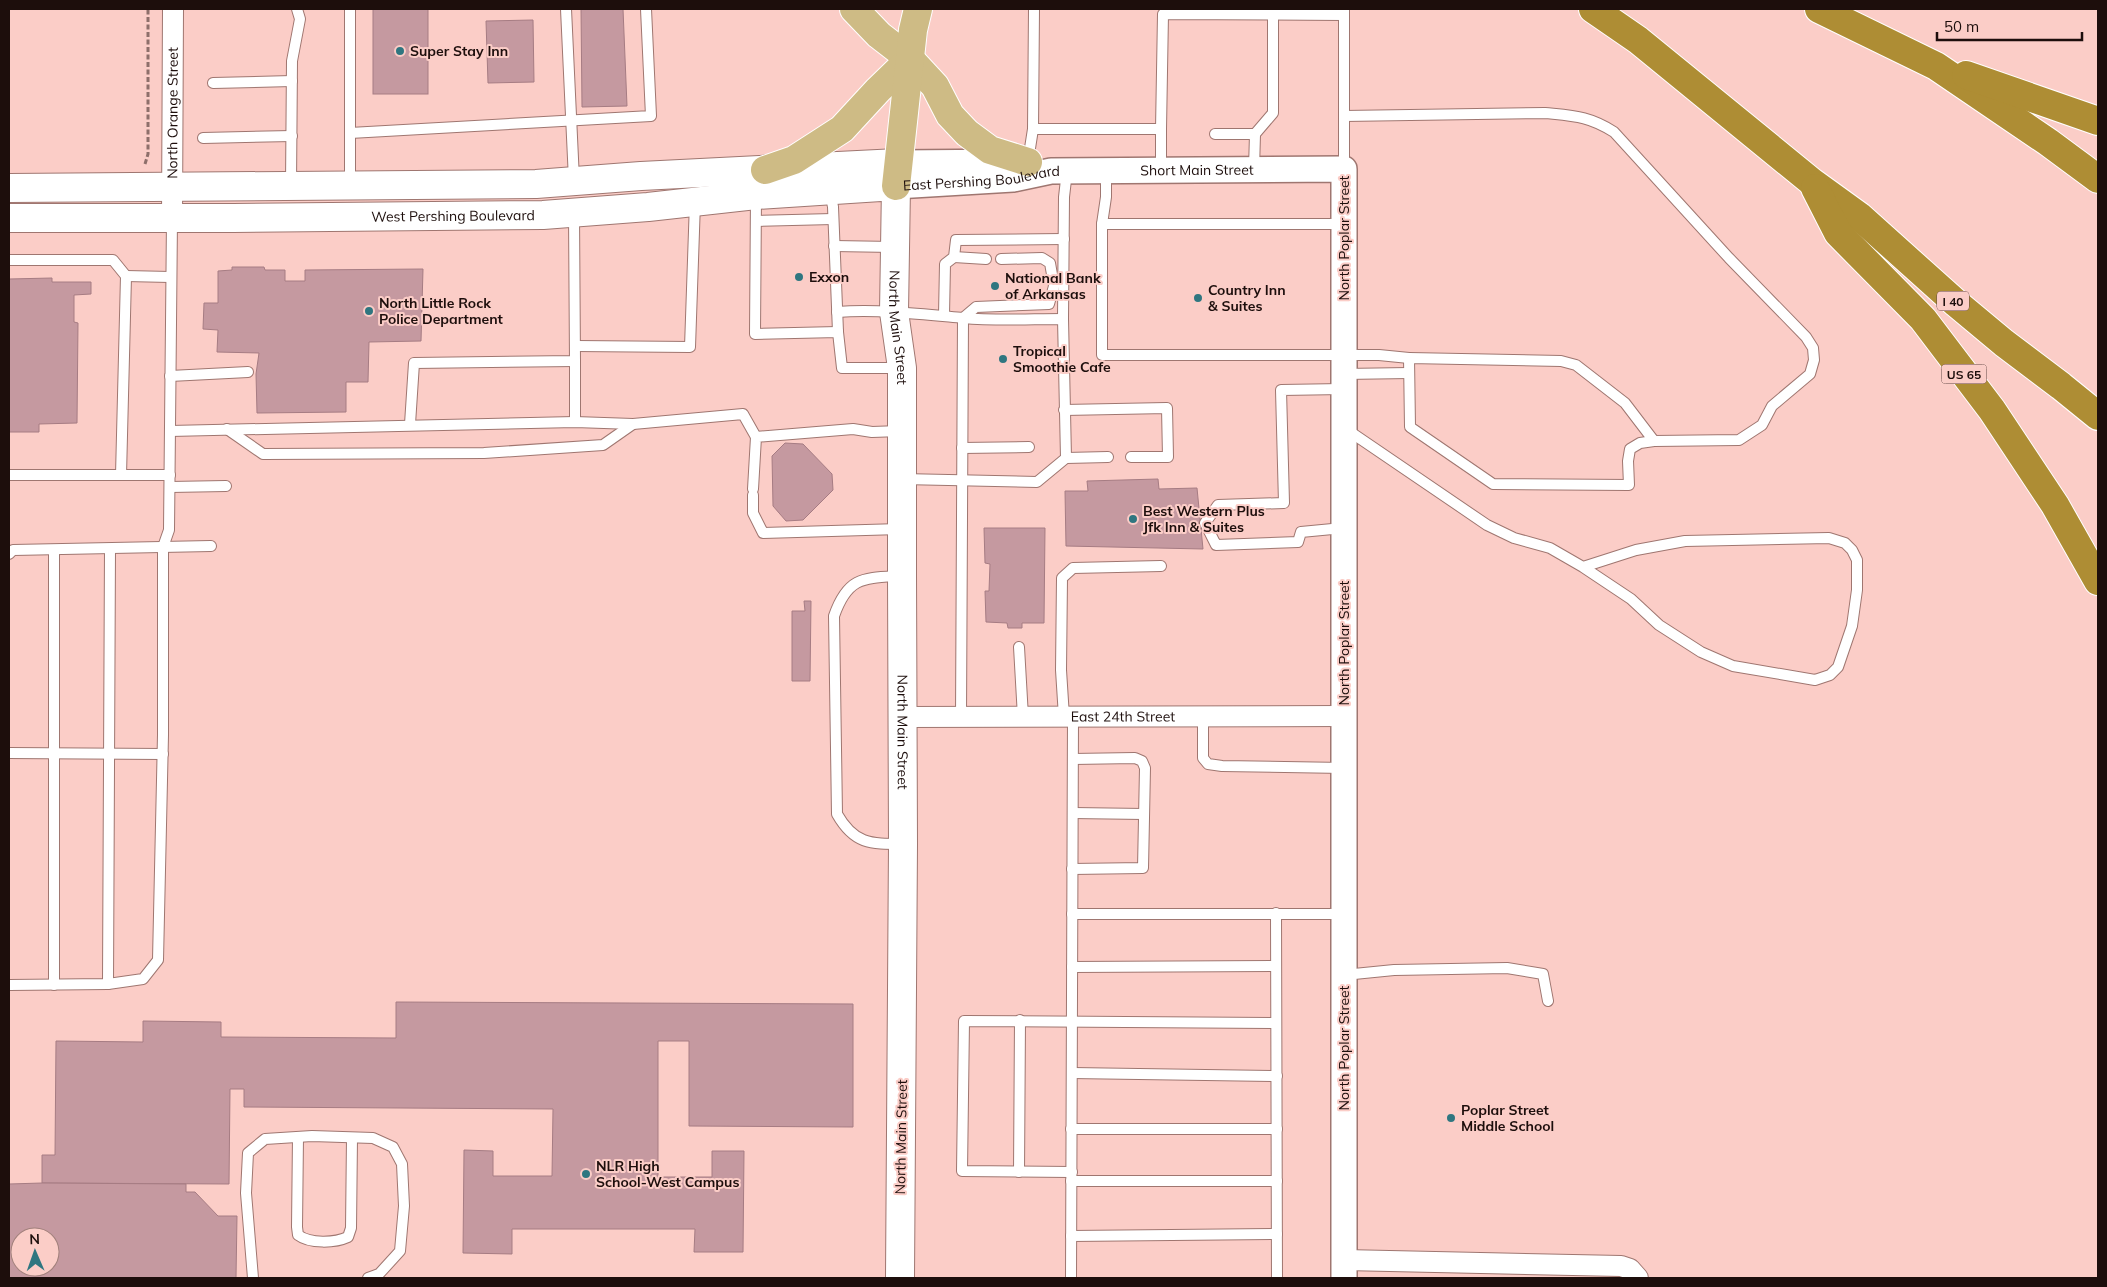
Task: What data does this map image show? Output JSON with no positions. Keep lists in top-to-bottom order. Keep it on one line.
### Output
{"streets":{"highway":["I 40","US 65"],"main road":["West Pershing Boulevard","North Main Street"],"street":["North Orange Street","Short Main Street","East Pershing Boulevard","North Poplar Street","East 24th Street"]},"crossings":[["North Orange Street","West Pershing Boulevard"],["Short Main Street","East Pershing Boulevard"],["Short Main Street","North Poplar Street"],["East Pershing Boulevard","West Pershing Boulevard"],["East Pershing Boulevard","North Main Street"],["West Pershing Boulevard","North Main Street"],["North Poplar Street","East 24th Street"],["I 40","US 65"],["North Main Street","East 24th Street"]],"places":["Super Stay Inn","Exxon","National Bank of Arkansas","Country Inn & Suites","North Little Rock Police Department","Tropical Smoothie Cafe","Best Western Plus Jfk Inn & Suites","Poplar Street Middle School","NLR High School-West Campus"],"scale_bar":"50 m","north":"top"}
